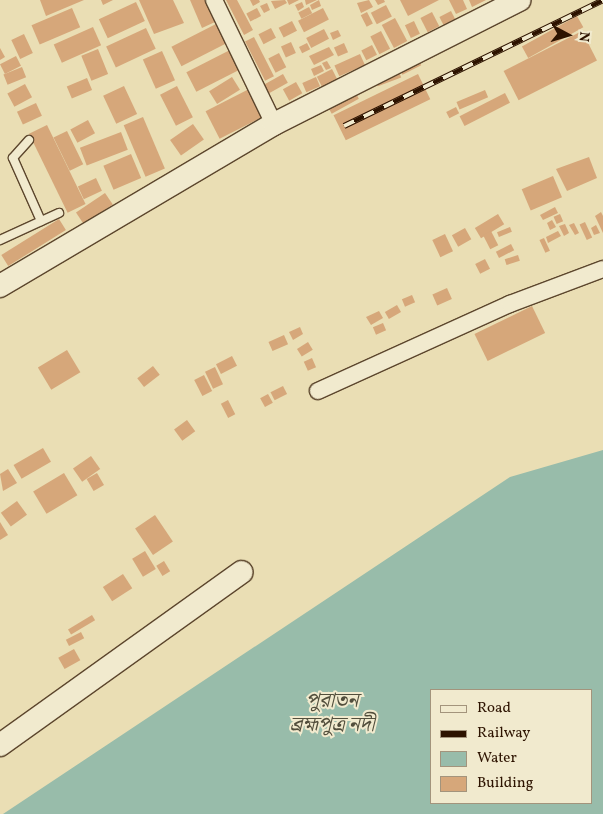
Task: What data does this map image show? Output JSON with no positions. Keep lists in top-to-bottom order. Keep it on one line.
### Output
{"water":["পুরাতন ব্রহ্মপুত্র নদী"],"legend":["Road","Railway","Water","Building"],"north":"right"}
